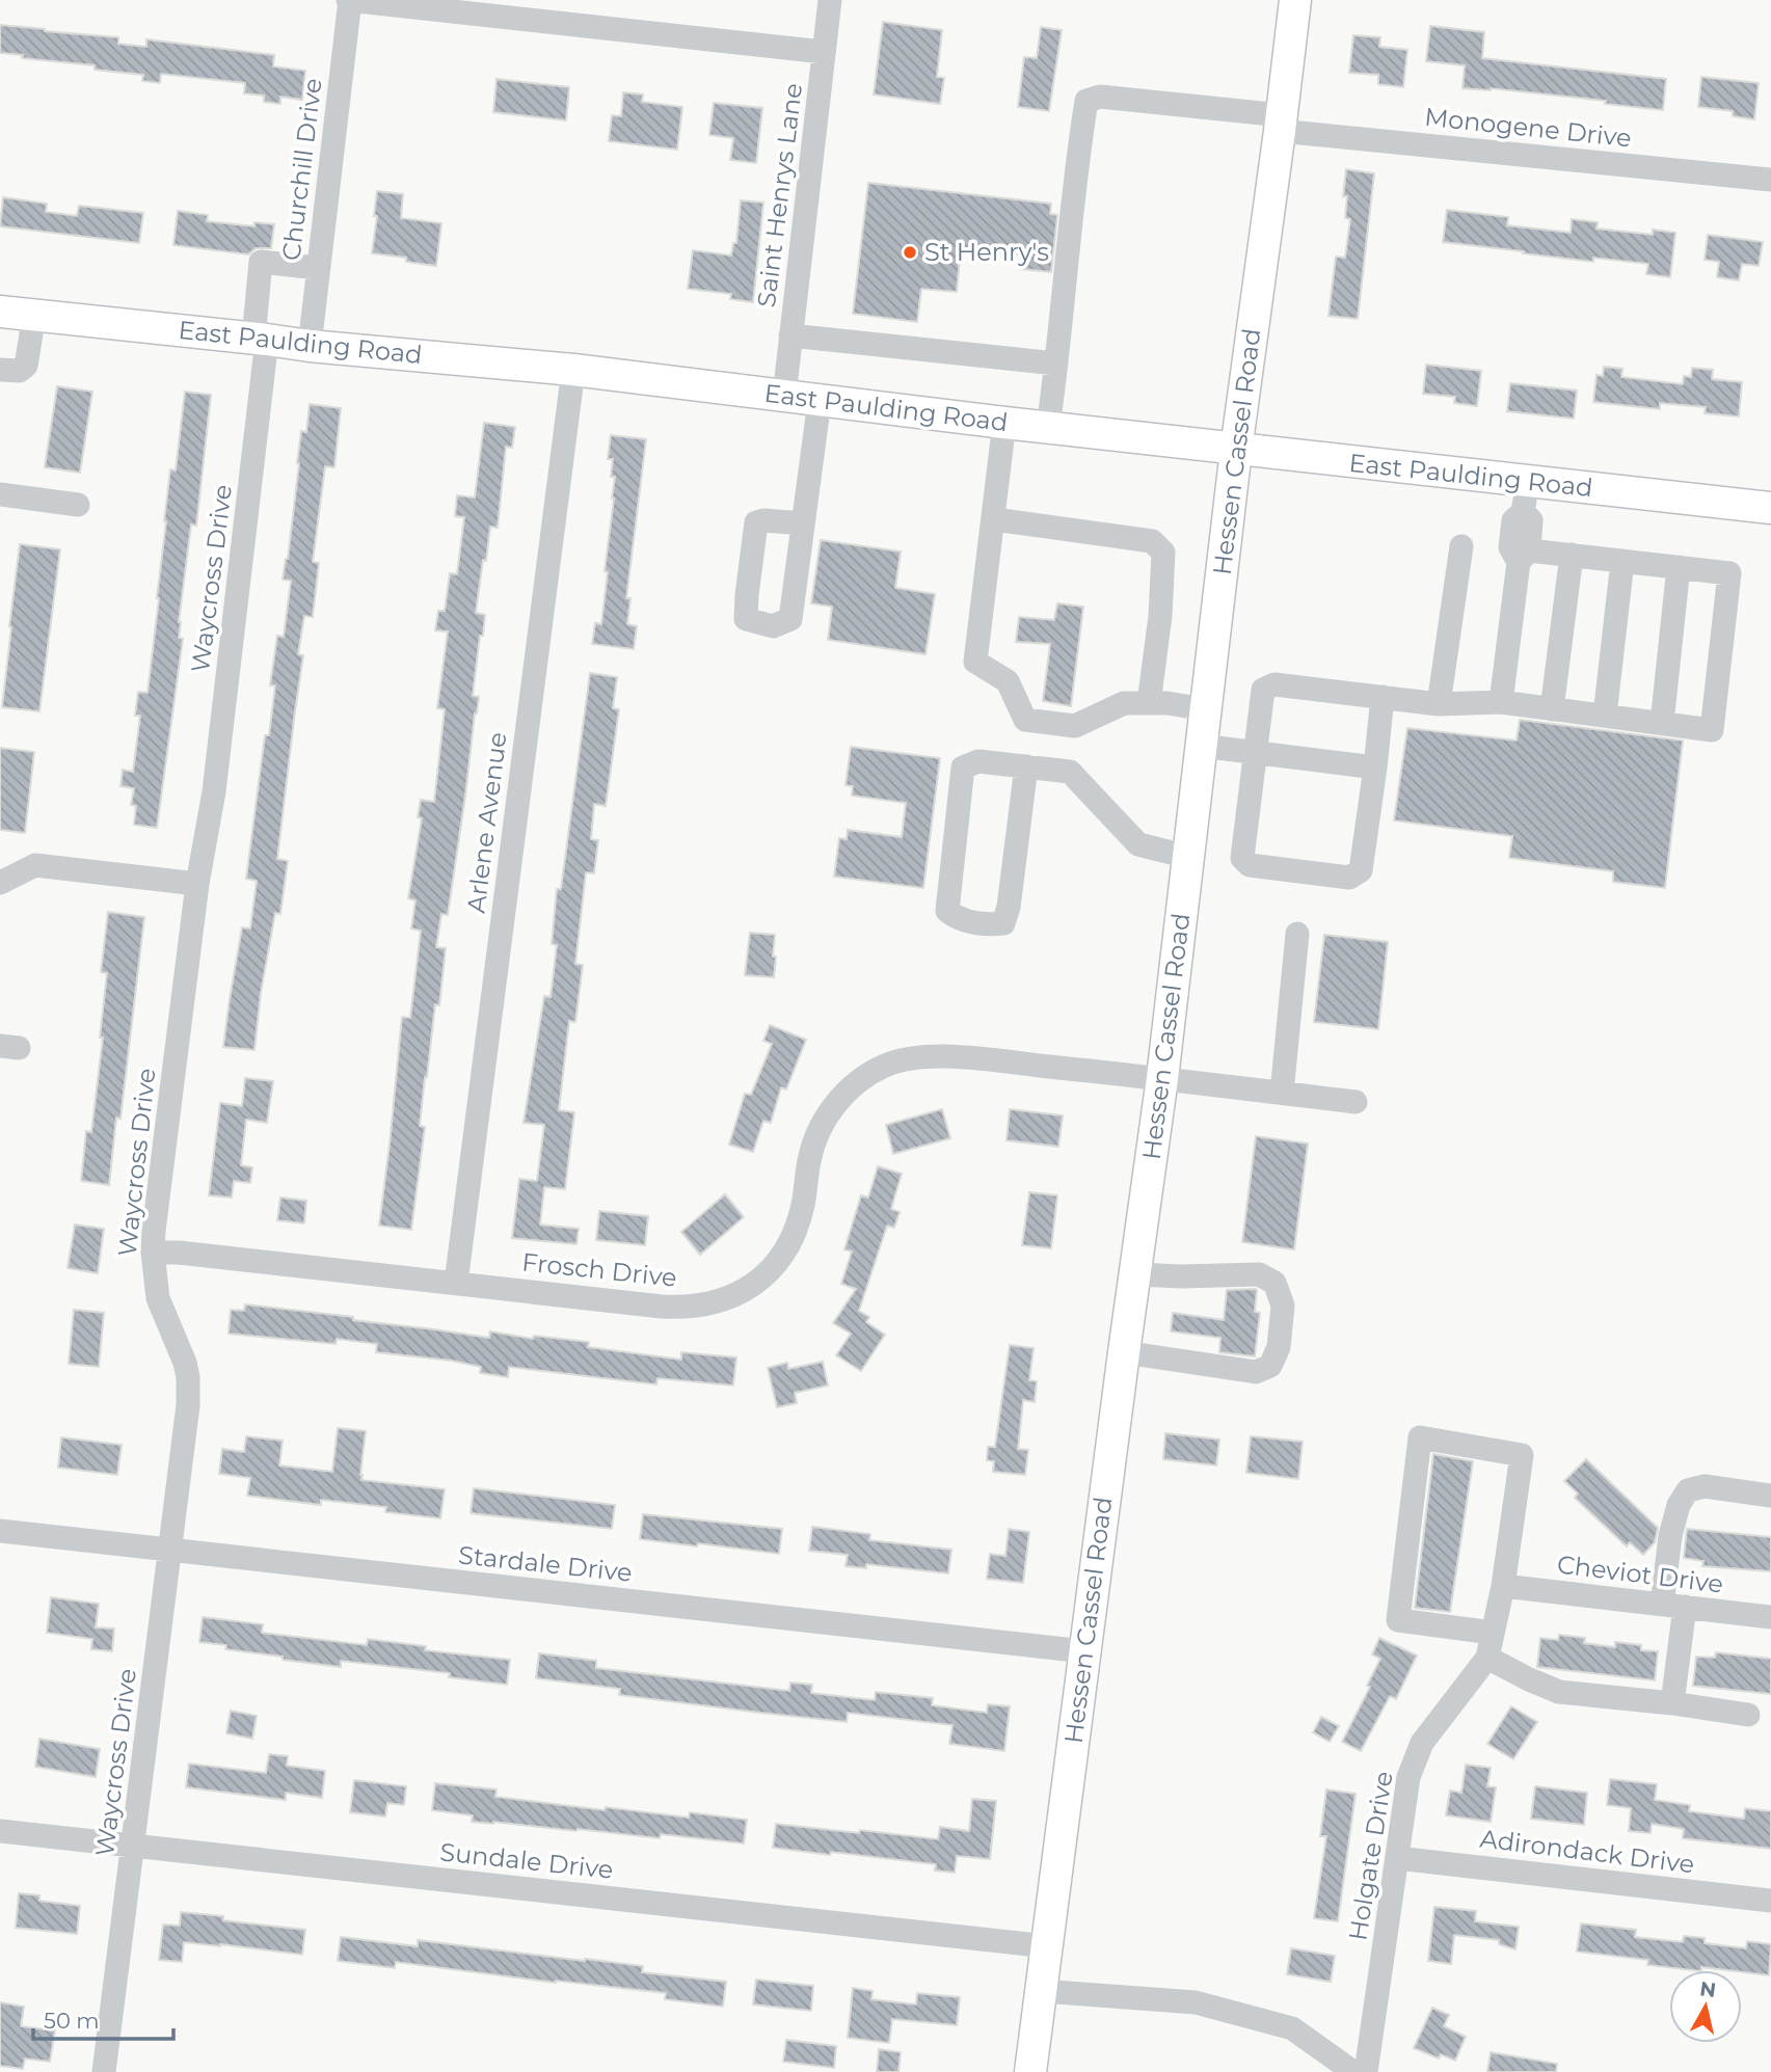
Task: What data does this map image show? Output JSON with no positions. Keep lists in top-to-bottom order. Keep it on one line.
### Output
{"streets":{"main road":["East Paulding Road","Hessen Cassel Road"],"street":["Monogene Drive","Churchill Drive","Saint Henrys Lane","Waycross Drive","Arlene Avenue","Frosch Drive","Stardale Drive","Cheviot Drive","Adirondack Drive","Holgate Drive","Sundale Drive"]},"crossings":[["Monogene Drive","Hessen Cassel Road"],["Churchill Drive","East Paulding Road"],["Churchill Drive","Waycross Drive"],["Saint Henrys Lane","East Paulding Road"],["East Paulding Road","Hessen Cassel Road"],["East Paulding Road","Waycross Drive"],["East Paulding Road","Arlene Avenue"],["Hessen Cassel Road","Frosch Drive"],["Hessen Cassel Road","Stardale Drive"],["Hessen Cassel Road","Sundale Drive"],["Waycross Drive","Frosch Drive"],["Waycross Drive","Stardale Drive"],["Waycross Drive","Sundale Drive"],["Arlene Avenue","Frosch Drive"],["Cheviot Drive","Holgate Drive"],["Adirondack Drive","Holgate Drive"]],"places":["St Henry's"],"scale_bar":"50 m","north":"top"}
